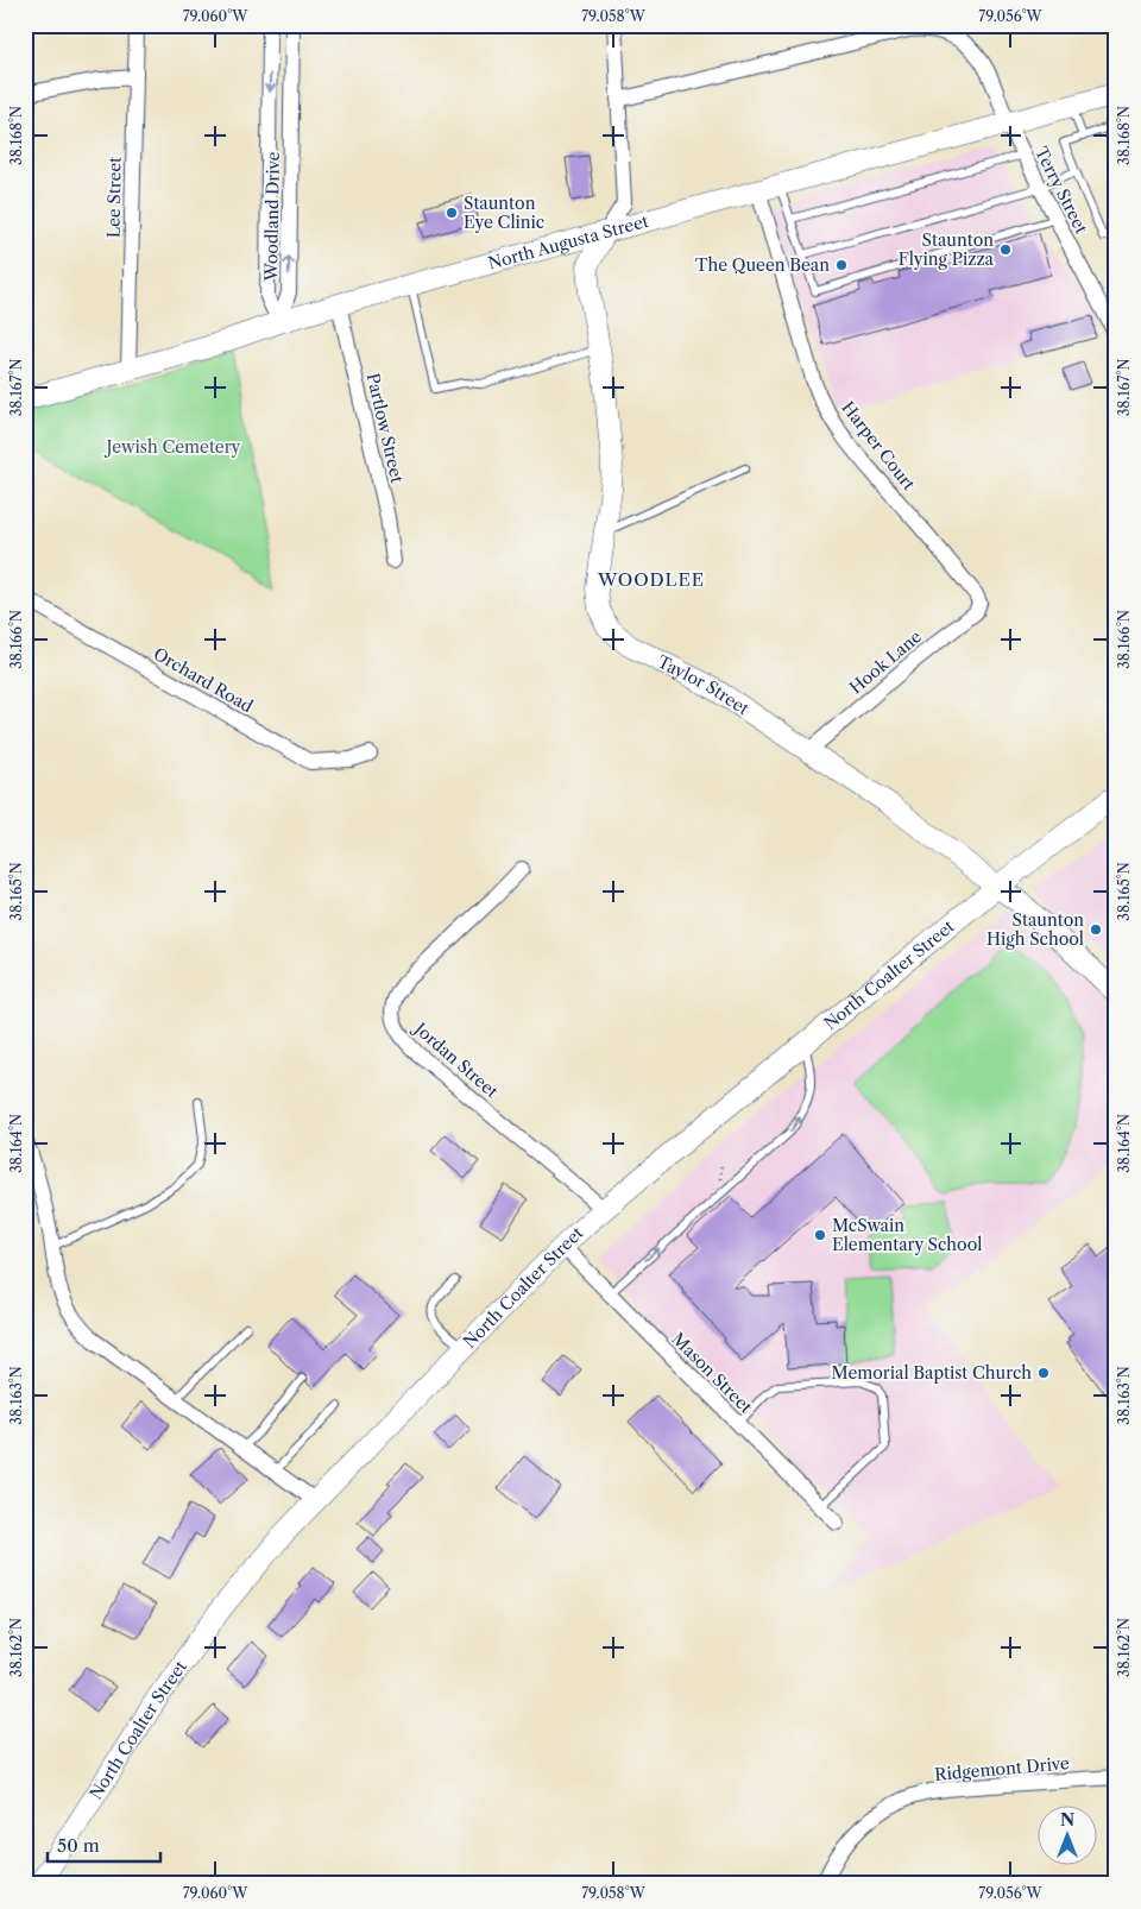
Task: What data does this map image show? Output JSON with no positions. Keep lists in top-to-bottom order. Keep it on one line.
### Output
{"streets":{"street":["Terry Street","Lee Street","Woodland Drive","North Augusta Street","Partlow Street","Harper Court","Hook Lane","Orchard Road","Taylor Street","North Coalter Street","Jordan Street","Mason Street","Ridgemont Drive"]},"crossings":[["Terry Street","North Augusta Street"],["Lee Street","North Augusta Street"],["Woodland Drive","North Augusta Street"],["North Augusta Street","Partlow Street"],["North Augusta Street","Harper Court"],["North Augusta Street","Taylor Street"],["Harper Court","Hook Lane"],["Hook Lane","Taylor Street"],["Taylor Street","North Coalter Street"],["North Coalter Street","Jordan Street"],["North Coalter Street","Mason Street"]],"districts":["WOODLEE"],"parks":["Jewish Cemetery"],"places":["Staunton Eye Clinic","Staunton Flying Pizza","The Queen Bean","Staunton High School","McSwain Elementary School","Memorial Baptist Church"],"scale_bar":"50 m","north":"top","coordinates":["79.060°W","79.058°W","79.056°W","38.168°N","38.167°N","38.166°N","38.165°N","38.164°N","38.163°N","38.162°N"]}
